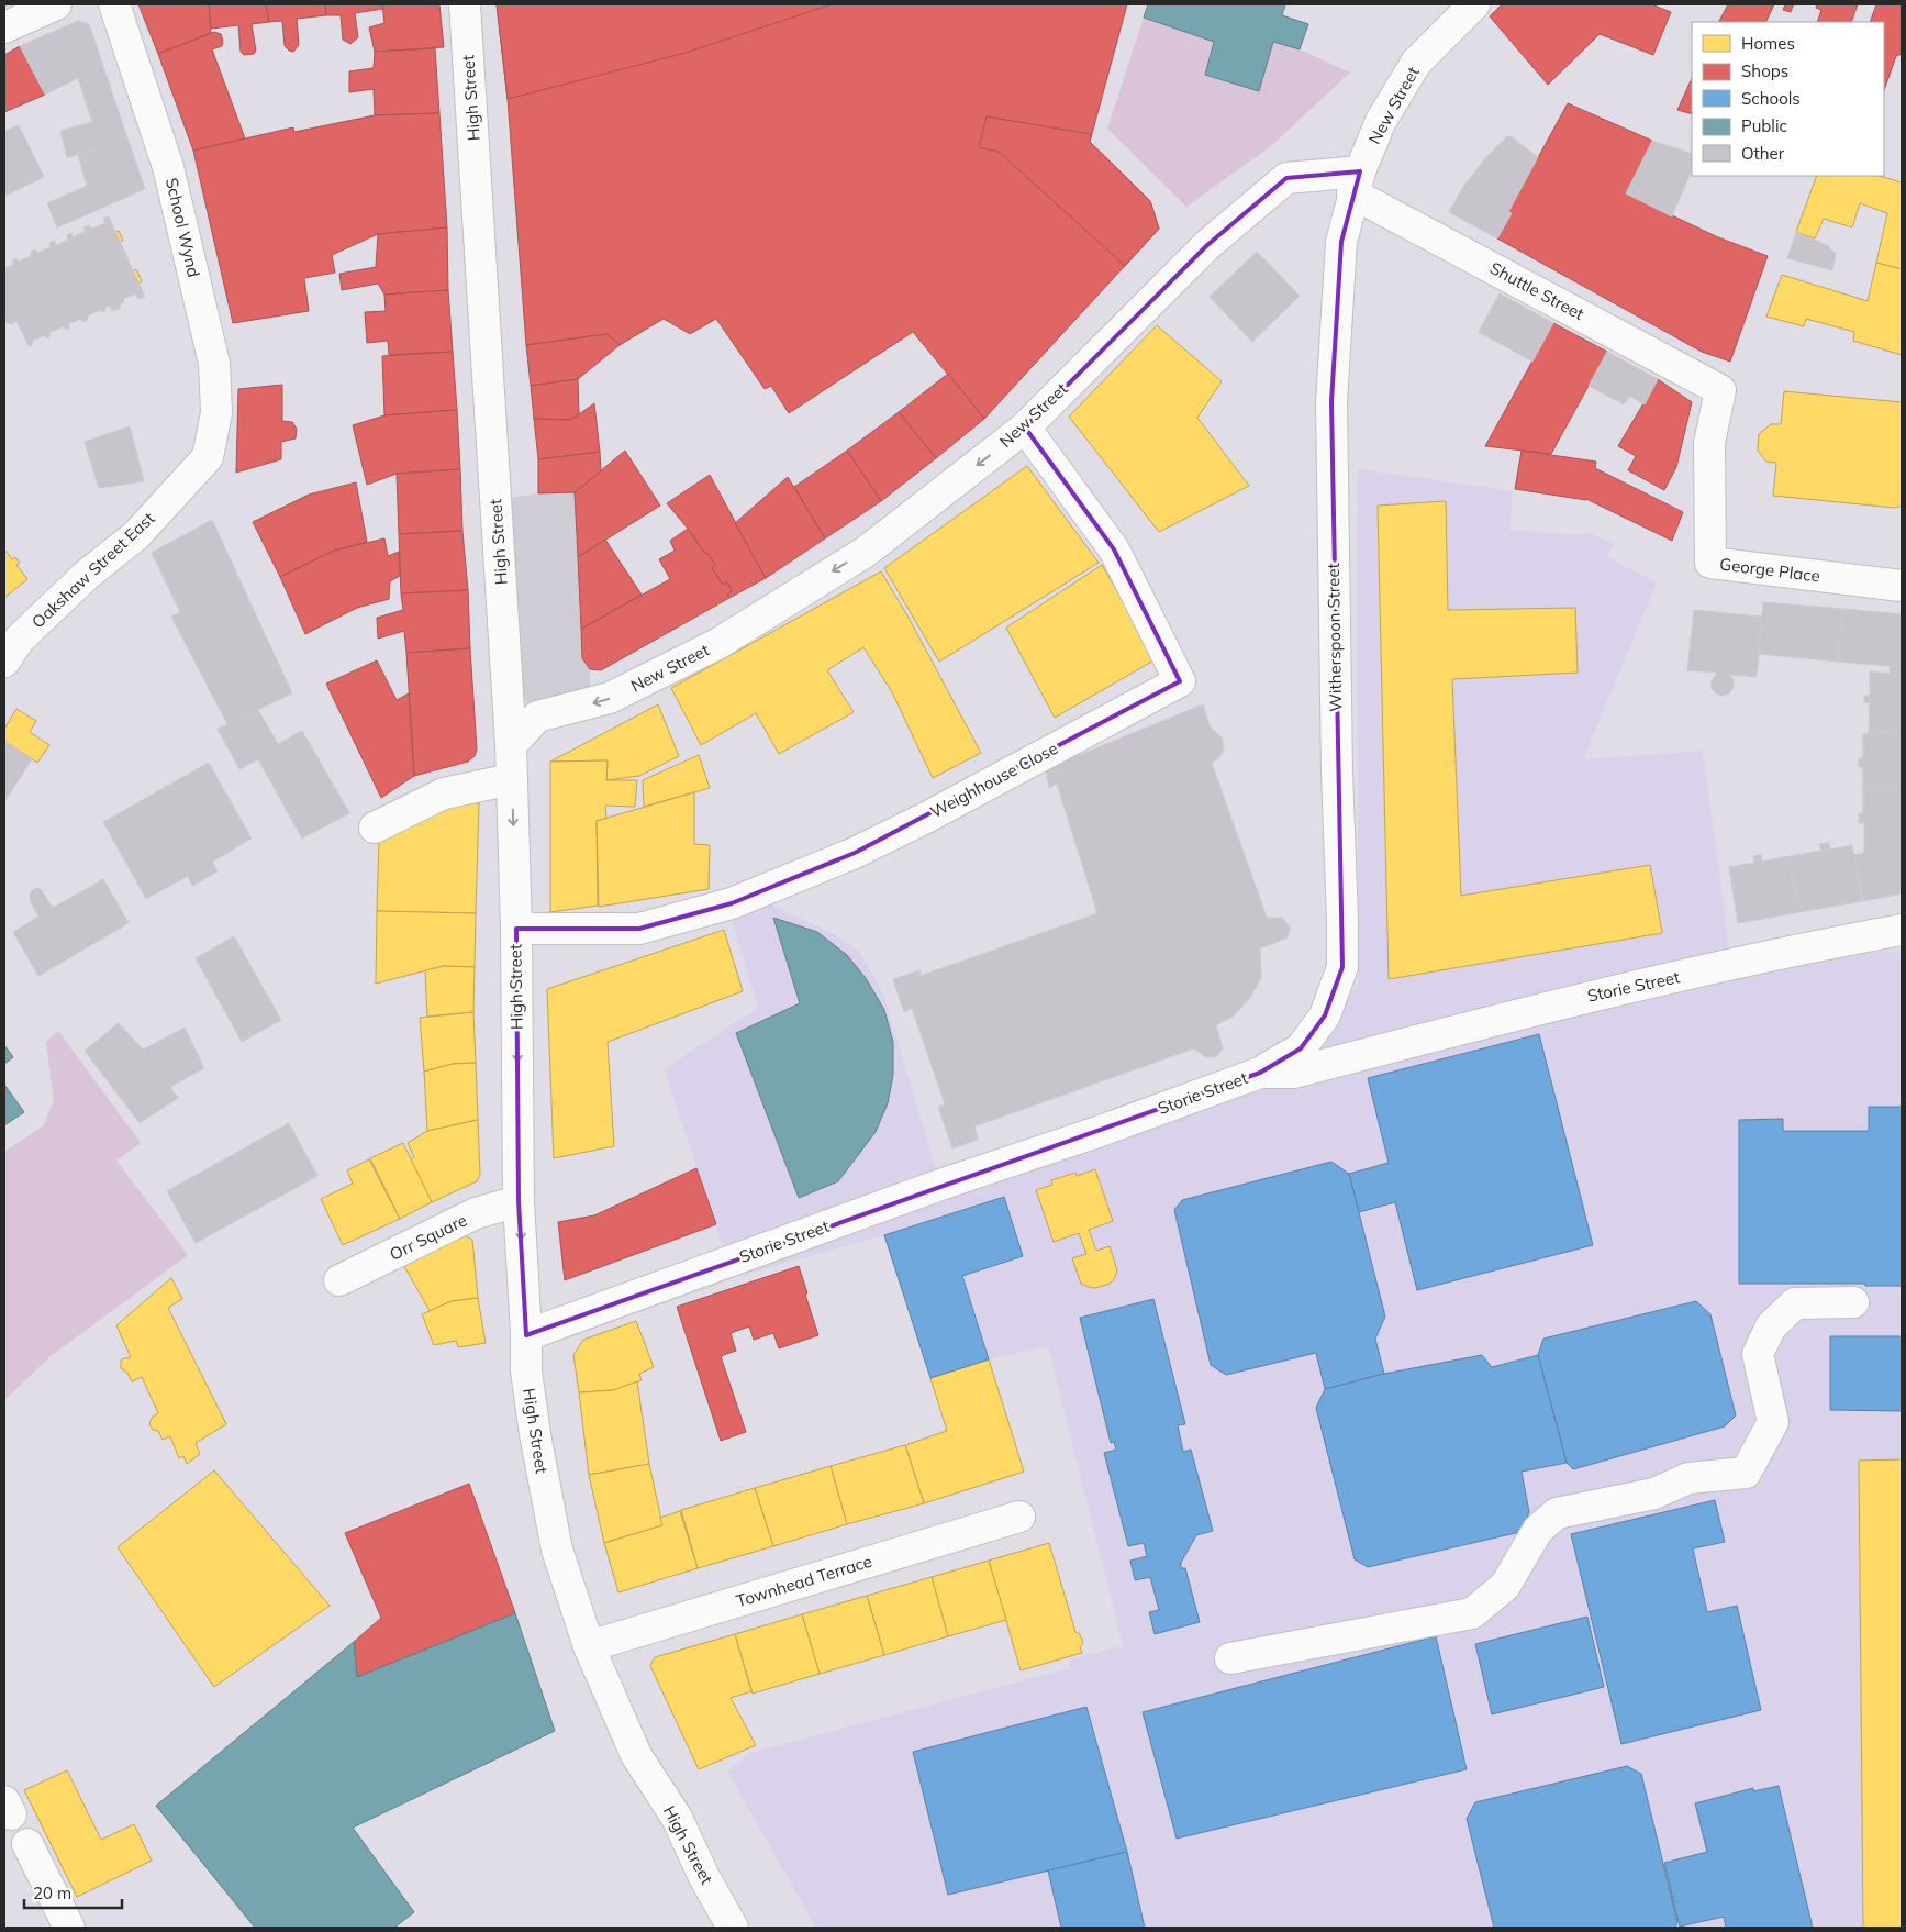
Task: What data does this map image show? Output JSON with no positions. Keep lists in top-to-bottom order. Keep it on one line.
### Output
{"streets":{"street":["High Street","New Street","School Wynd","Shuttle Street","Oakshaw Street East","George Place","Witherspoon Street","Weighhouse Close","Storie Street","Orr Square","Townhead Terrace"]},"crossings":[["High Street","New Street"],["High Street","Weighhouse Close"],["High Street","Storie Street"],["High Street","Orr Square"],["High Street","Townhead Terrace"],["New Street","Shuttle Street"],["New Street","Witherspoon Street"],["New Street","Weighhouse Close"],["School Wynd","Oakshaw Street East"],["Shuttle Street","George Place"],["Shuttle Street","Witherspoon Street"],["Witherspoon Street","Storie Street"]],"one_way":["New Street"],"legend":["Homes","Shops","Schools","Public","Other"],"scale_bar":"20 m"}
